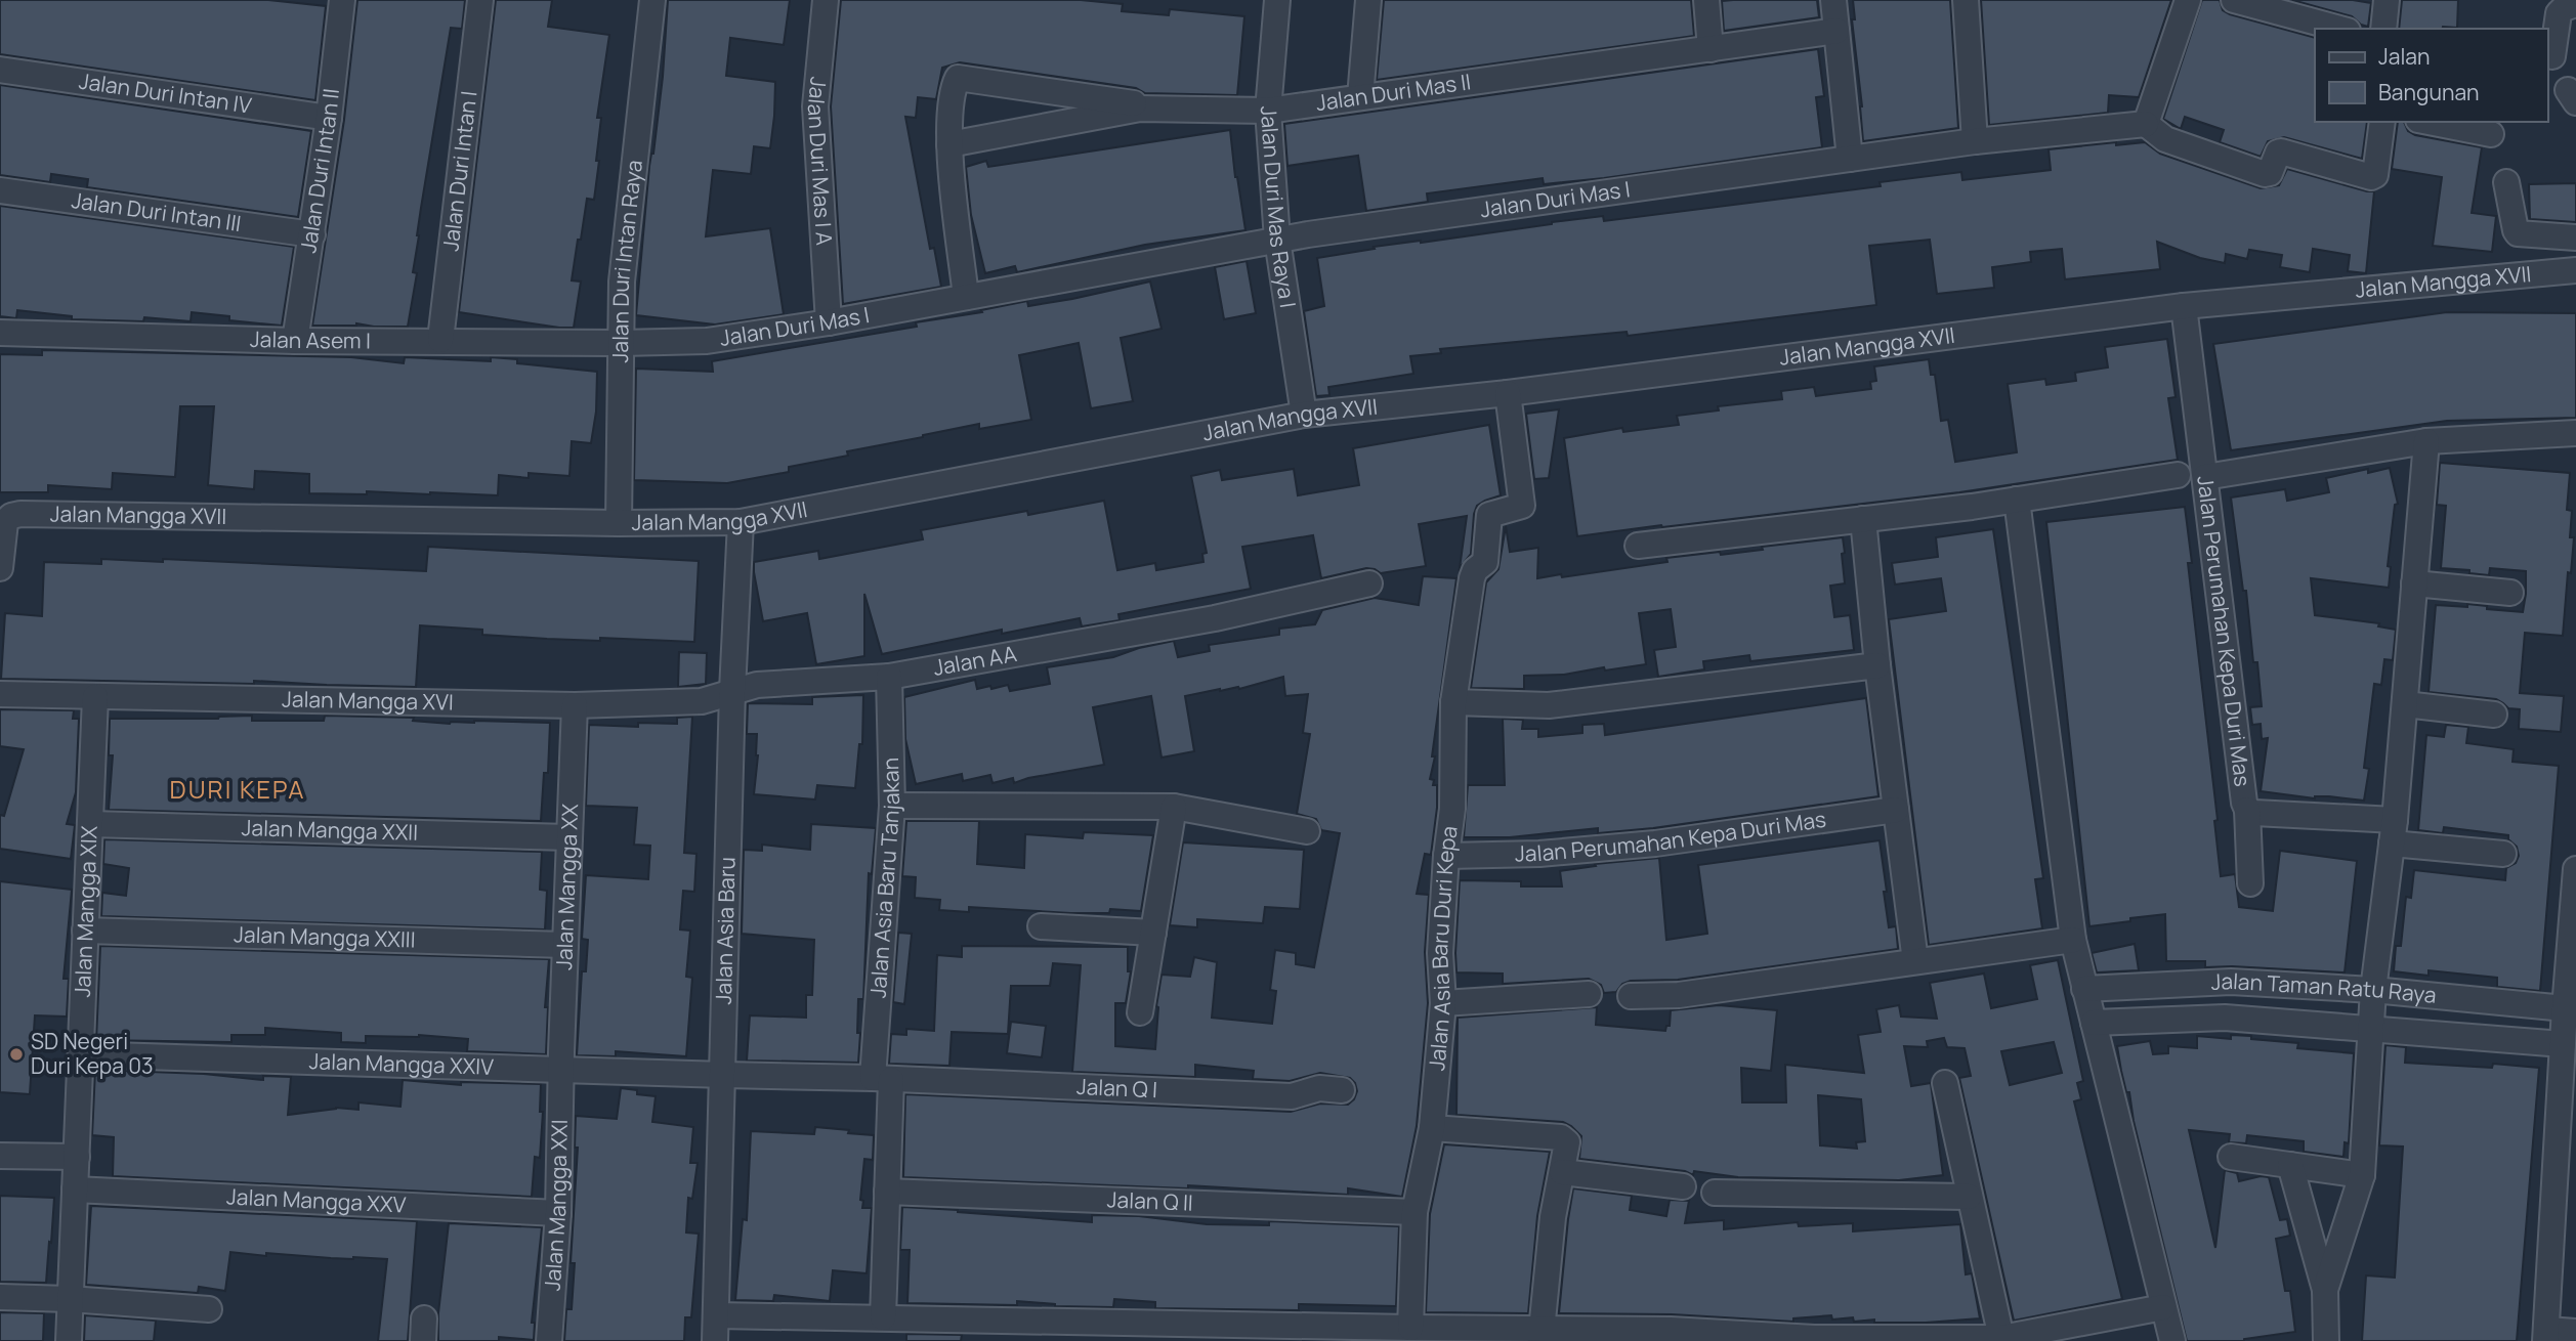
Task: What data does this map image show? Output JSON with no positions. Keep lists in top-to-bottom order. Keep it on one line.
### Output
{"streets":{"street":["Jalan Duri Intan IV","Jalan Duri Mas II","Jalan Duri Mas I A","Jalan Duri Intan I","Jalan Duri Intan II","Jalan Duri Mas I","Jalan Duri Mas Raya I","Jalan Duri Intan III","Jalan Duri Intan Raya","Jalan Mangga XVII","Jalan Asem I","Jalan Perumahan Kepa Duri Mas","Jalan AA","Jalan Mangga XVI","Jalan Mangga XXII","Jalan Asia Baru Tanjakan","Jalan Mangga XX","Jalan Mangga XIX","Jalan Asia Baru","Jalan Mangga XXIII","Jalan Asia Baru Duri Kepa","Jalan Taman Ratu Raya","Jalan Mangga XXIV","Jalan Q I","Jalan Mangga XXV","Jalan Q II","Jalan Mangga XXI"]},"crossings":[["Jalan Duri Intan IV","Jalan Duri Intan II"],["Jalan Duri Mas II","Jalan Duri Mas Raya I"],["Jalan Duri Mas I A","Jalan Duri Mas I"],["Jalan Duri Intan I","Jalan Asem I"],["Jalan Duri Intan II","Jalan Duri Intan III"],["Jalan Duri Intan II","Jalan Asem I"],["Jalan Duri Mas I","Jalan Duri Mas Raya I"],["Jalan Duri Mas I","Jalan Duri Intan Raya"],["Jalan Duri Mas I","Jalan Asem I"],["Jalan Duri Mas Raya I","Jalan Mangga XVII"],["Jalan Duri Intan Raya","Jalan Mangga XVII"],["Jalan Duri Intan Raya","Jalan Asem I"],["Jalan Mangga XVII","Jalan Perumahan Kepa Duri Mas"],["Jalan Mangga XVII","Jalan Asia Baru"],["Jalan Mangga XVII","Jalan Asia Baru Duri Kepa"],["Jalan Perumahan Kepa Duri Mas","Jalan Asia Baru Duri Kepa"],["Jalan AA","Jalan Mangga XVI"],["Jalan AA","Jalan Asia Baru Tanjakan"],["Jalan AA","Jalan Asia Baru"],["Jalan Mangga XVI","Jalan Mangga XX"],["Jalan Mangga XVI","Jalan Mangga XIX"],["Jalan Mangga XVI","Jalan Asia Baru"],["Jalan Mangga XXII","Jalan Mangga XX"],["Jalan Mangga XXII","Jalan Mangga XIX"],["Jalan Asia Baru Tanjakan","Jalan Q I"],["Jalan Asia Baru Tanjakan","Jalan Q II"],["Jalan Mangga XX","Jalan Mangga XXIII"],["Jalan Mangga XX","Jalan Mangga XXIV"],["Jalan Mangga XX","Jalan Mangga XXI"],["Jalan Mangga XIX","Jalan Mangga XXIII"],["Jalan Mangga XIX","Jalan Mangga XXIV"],["Jalan Mangga XIX","Jalan Mangga XXV"],["Jalan Asia Baru","Jalan Mangga XXIV"],["Jalan Asia Baru Duri Kepa","Jalan Q II"],["Jalan Mangga XXIV","Jalan Mangga XXI"],["Jalan Mangga XXV","Jalan Mangga XXI"]],"districts":["DURI KEPA"],"places":["SD Negeri Duri Kepa 03"],"legend":["Jalan","Bangunan"]}
